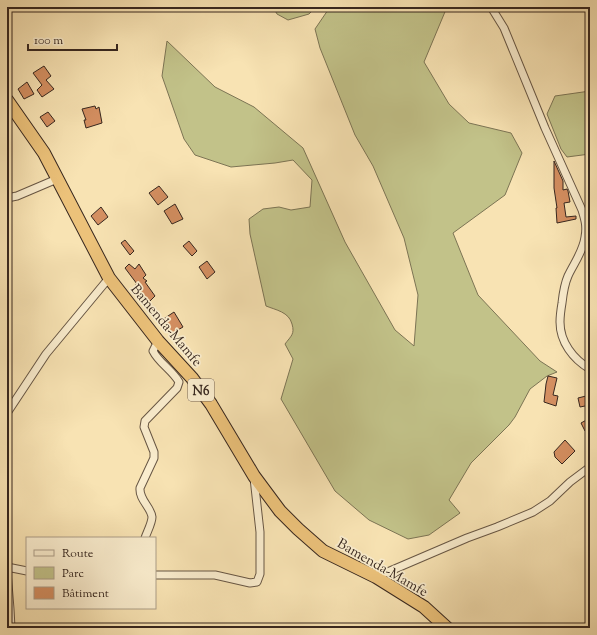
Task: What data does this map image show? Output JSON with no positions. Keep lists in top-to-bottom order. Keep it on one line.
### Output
{"streets":{"highway":["Bamenda-Mamfe","N6"]},"legend":["Route","Parc","Bâtiment"],"scale_bar":"100 m"}
